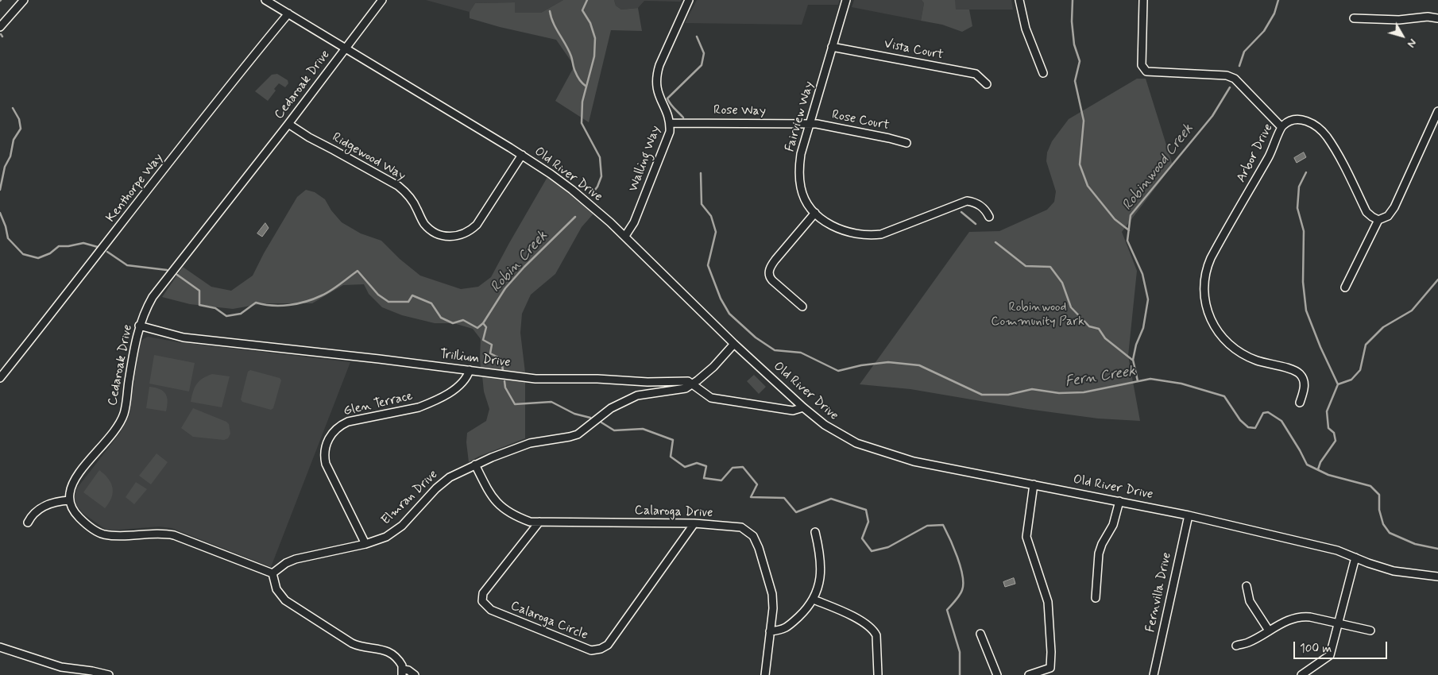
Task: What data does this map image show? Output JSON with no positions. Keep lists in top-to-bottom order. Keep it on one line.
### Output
{"streets":{"street":["Vista Court","Cedaroak Drive","Rose Way","Fairview Way","Rose Court","Arbor Drive","Ridgewood Way","Walling Way","Old River Drive","Kenthorpe Way","Trillium Drive","Glen Terrace","Elmran Drive","Calaroga Drive","Fernvilla Drive","Calaroga Circle"]},"crossings":[["Vista Court","Fairview Way"],["Cedaroak Drive","Ridgewood Way"],["Cedaroak Drive","Old River Drive"],["Cedaroak Drive","Trillium Drive"],["Rose Way","Fairview Way"],["Rose Way","Rose Court"],["Rose Way","Walling Way"],["Fairview Way","Rose Court"],["Ridgewood Way","Old River Drive"],["Walling Way","Old River Drive"],["Old River Drive","Kenthorpe Way"],["Old River Drive","Trillium Drive"],["Old River Drive","Elmran Drive"],["Old River Drive","Fernvilla Drive"],["Trillium Drive","Glen Terrace"],["Trillium Drive","Elmran Drive"],["Glen Terrace","Elmran Drive"],["Elmran Drive","Calaroga Drive"],["Calaroga Drive","Calaroga Circle"]],"water":["Robinwood Creek","Robin Creek","Fern Creek"],"parks":["Robinwood Community Park"],"scale_bar":"100 m","north":"bottom right"}
